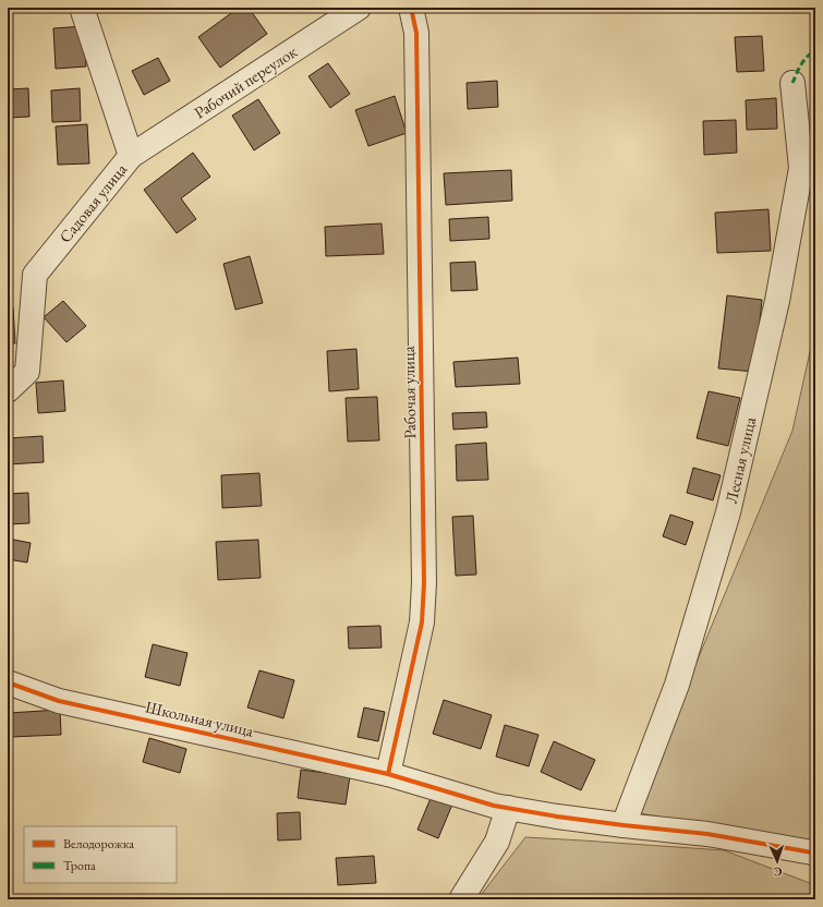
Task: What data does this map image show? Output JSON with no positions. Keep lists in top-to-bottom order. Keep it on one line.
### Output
{"streets":{"street":["Рабочий переулок","Садовая улица","Рабочая улица","Лесная улица","Школьная улица"]},"crossings":[["Рабочий переулок","Садовая улица"],["Рабочая улица","Школьная улица"],["Лесная улица","Школьная улица"]],"legend":["Велодорожка","Тропа"],"north":"bottom"}
